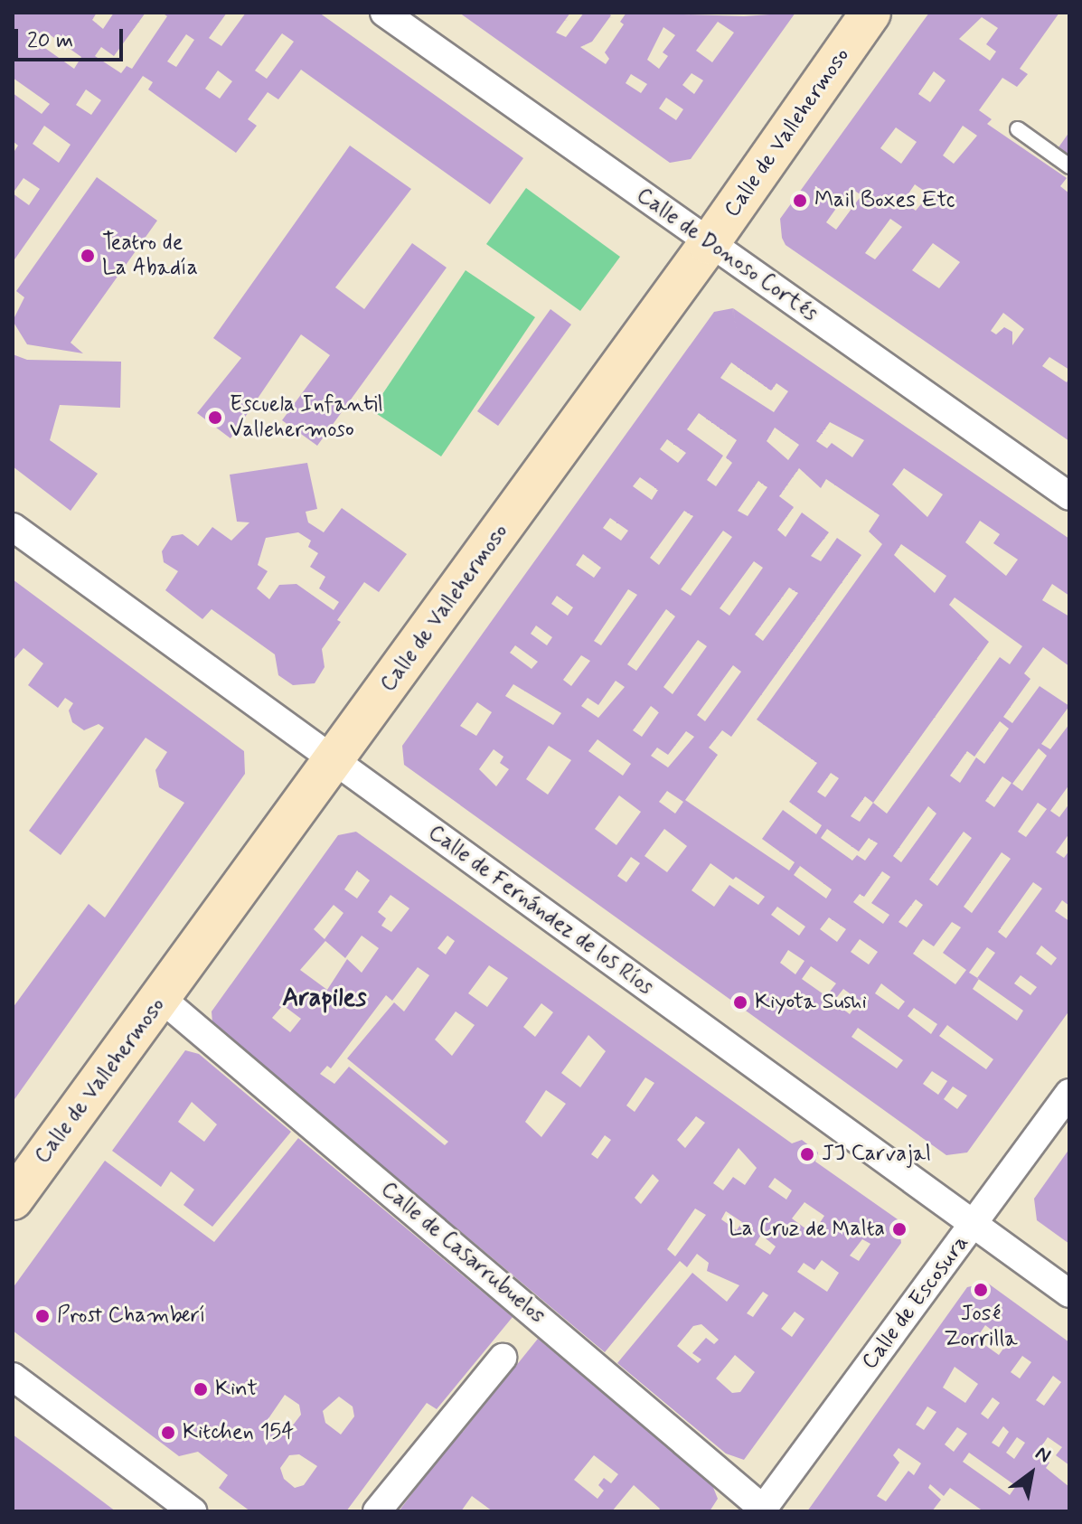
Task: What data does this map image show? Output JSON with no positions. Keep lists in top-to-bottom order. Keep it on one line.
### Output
{"streets":{"street":["Calle de Vallehermoso","Calle de Donoso Cortés","Calle de Fernández de los Ríos","Calle de Casarrubuelos","Calle de Escosura"]},"crossings":[["Calle de Vallehermoso","Calle de Donoso Cortés"],["Calle de Vallehermoso","Calle de Fernández de los Ríos"],["Calle de Vallehermoso","Calle de Casarrubuelos"],["Calle de Fernández de los Ríos","Calle de Escosura"],["Calle de Casarrubuelos","Calle de Escosura"]],"districts":["Arapiles"],"places":["Mail Boxes Etc","Teatro de La Abadía","Escuela Infantil Vallehermoso","Kiyota Sushi","JJ Carvajal","La Cruz de Malta","José Zorrilla","Prost Chamberí","Kint","Kitchen 154"],"scale_bar":"20 m","north":"top right"}
